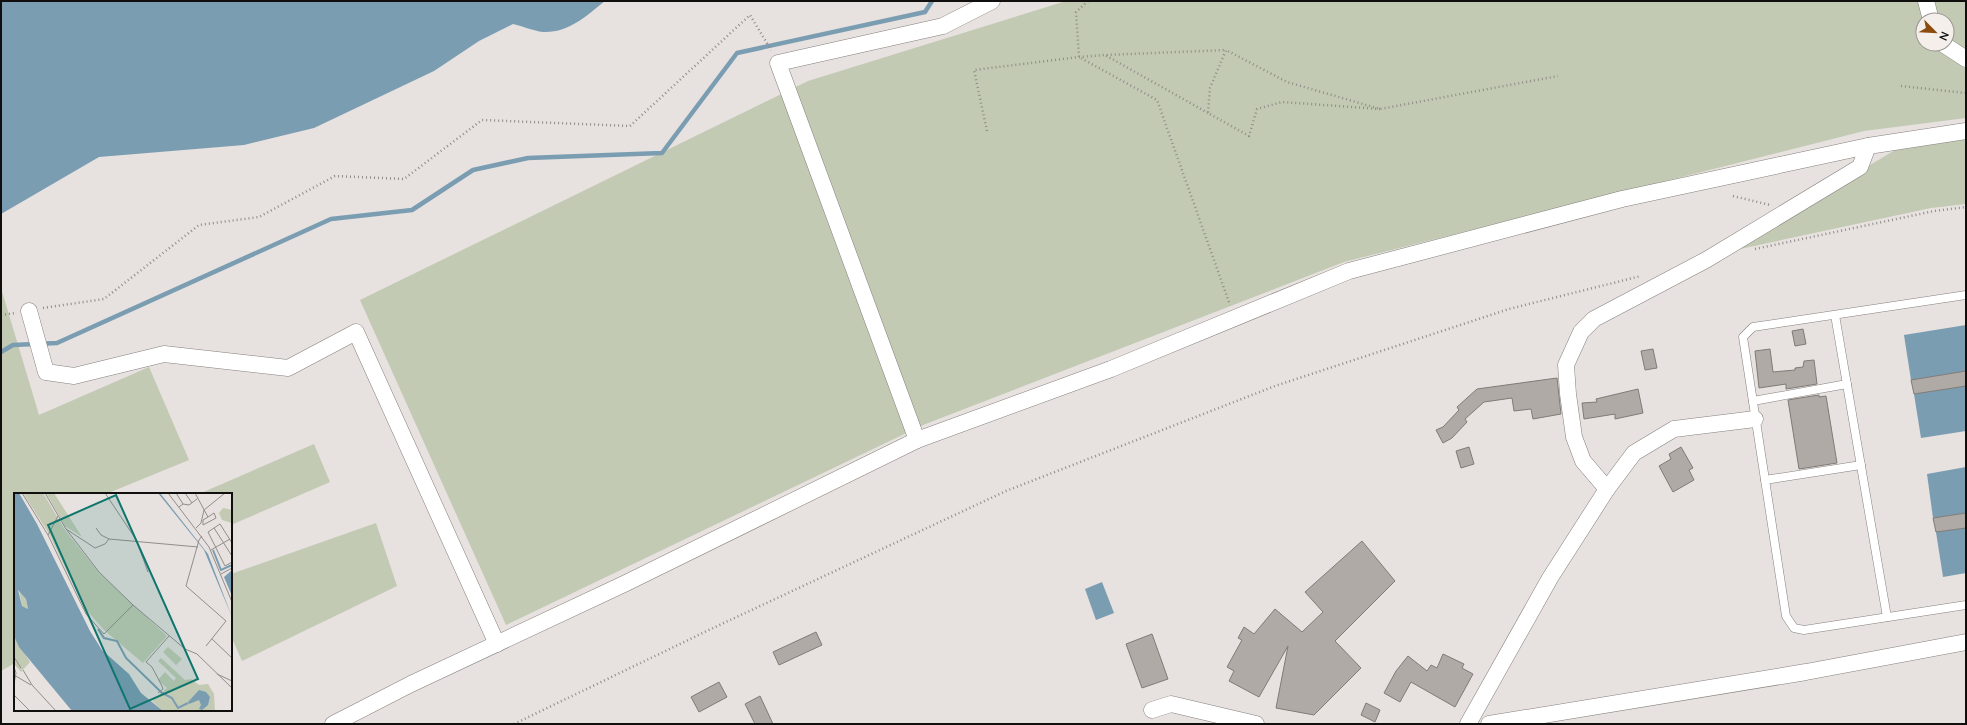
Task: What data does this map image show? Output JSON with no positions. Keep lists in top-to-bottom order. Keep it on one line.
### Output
{"north":"bottom right"}
